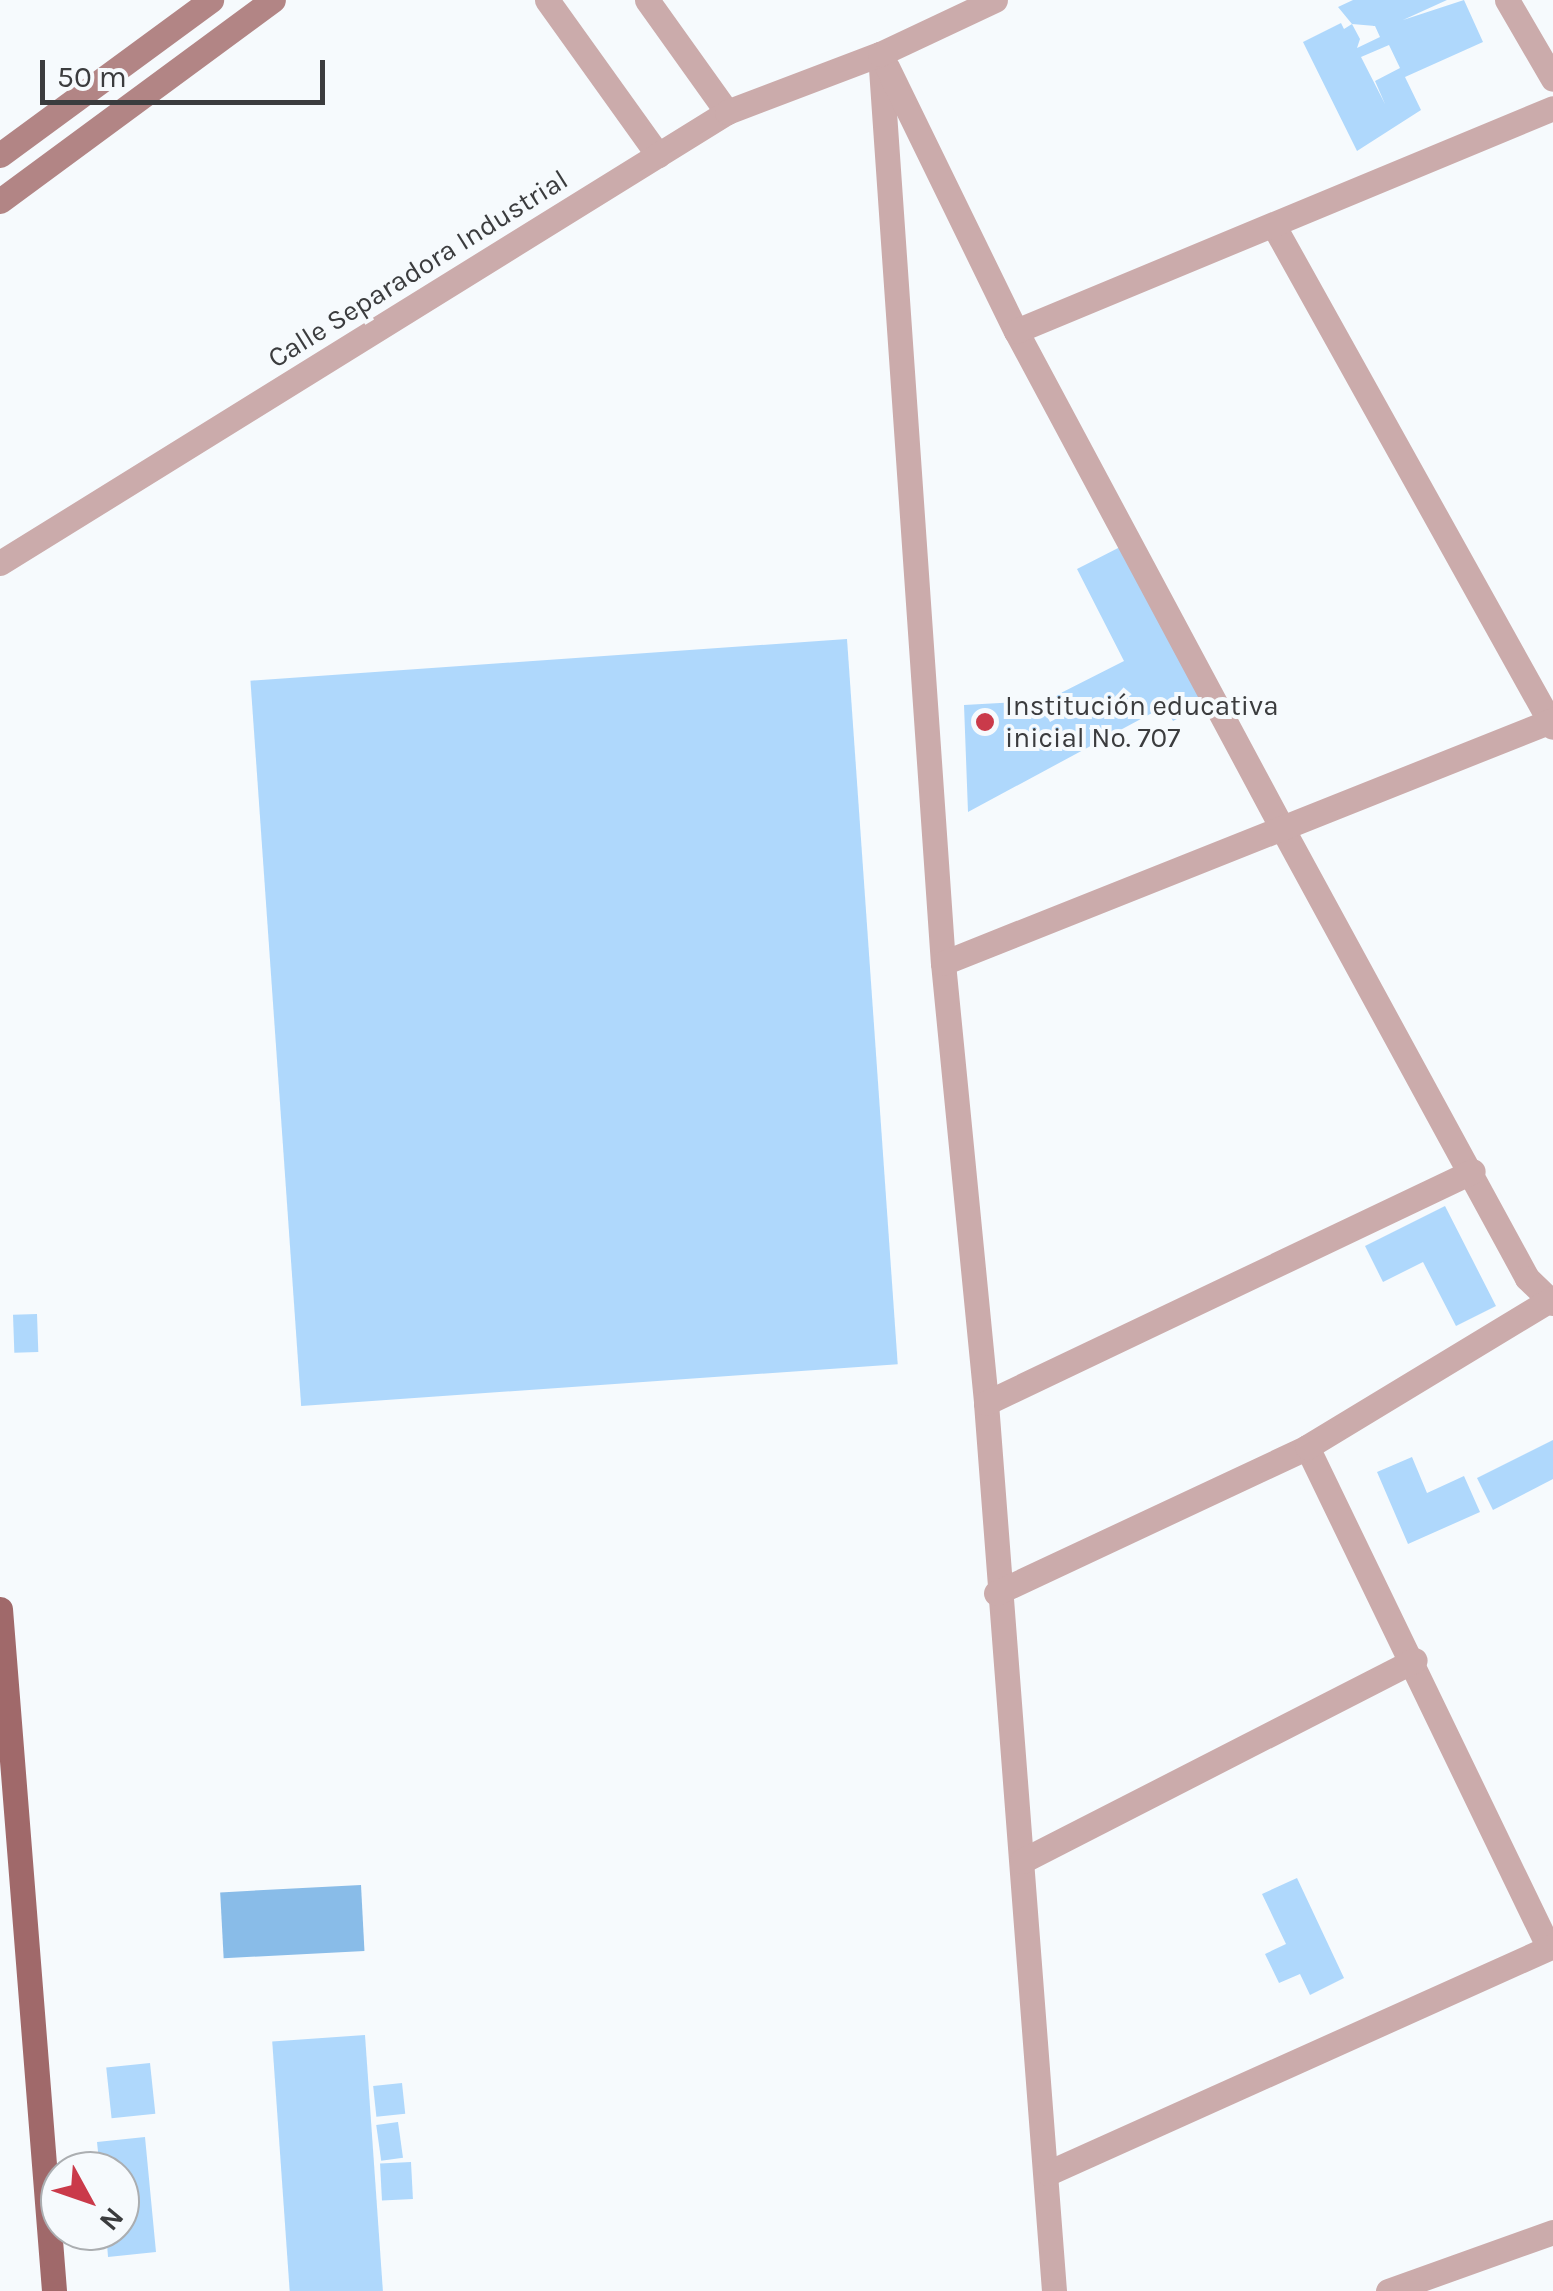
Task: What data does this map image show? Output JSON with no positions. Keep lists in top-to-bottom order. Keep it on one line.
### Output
{"streets":{"street":["Calle Separadora Industrial"]},"places":["Institución educativa inicial No. 707"],"scale_bar":"50 m","north":"bottom right"}
